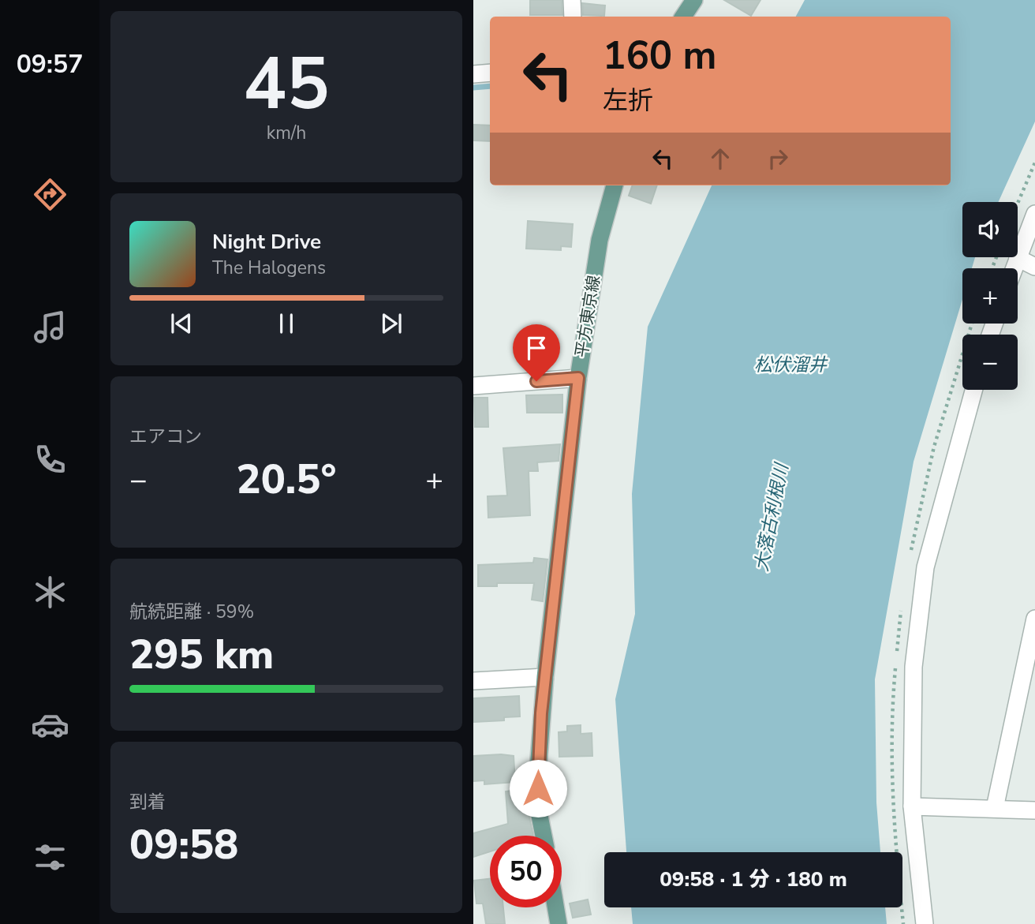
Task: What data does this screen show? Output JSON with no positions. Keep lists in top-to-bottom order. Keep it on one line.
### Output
{"streets":{"main road":["平方東京線"]},"water":["松伏溜井","大落古利根川"],"page":{"tabs":"09:57","tile":[["45","km/h"],"エアコン",["航続距離 · 59%","295 km"],["到着","09:58"]],"turn":["160 m","左折"],"map_buttons":["+","−"],"song":["Night Drive","The Halogens"],"heat":["−","20.5°","+"],"limit":"50","trip":"09:58 · 1 分 · 180 m"}}
